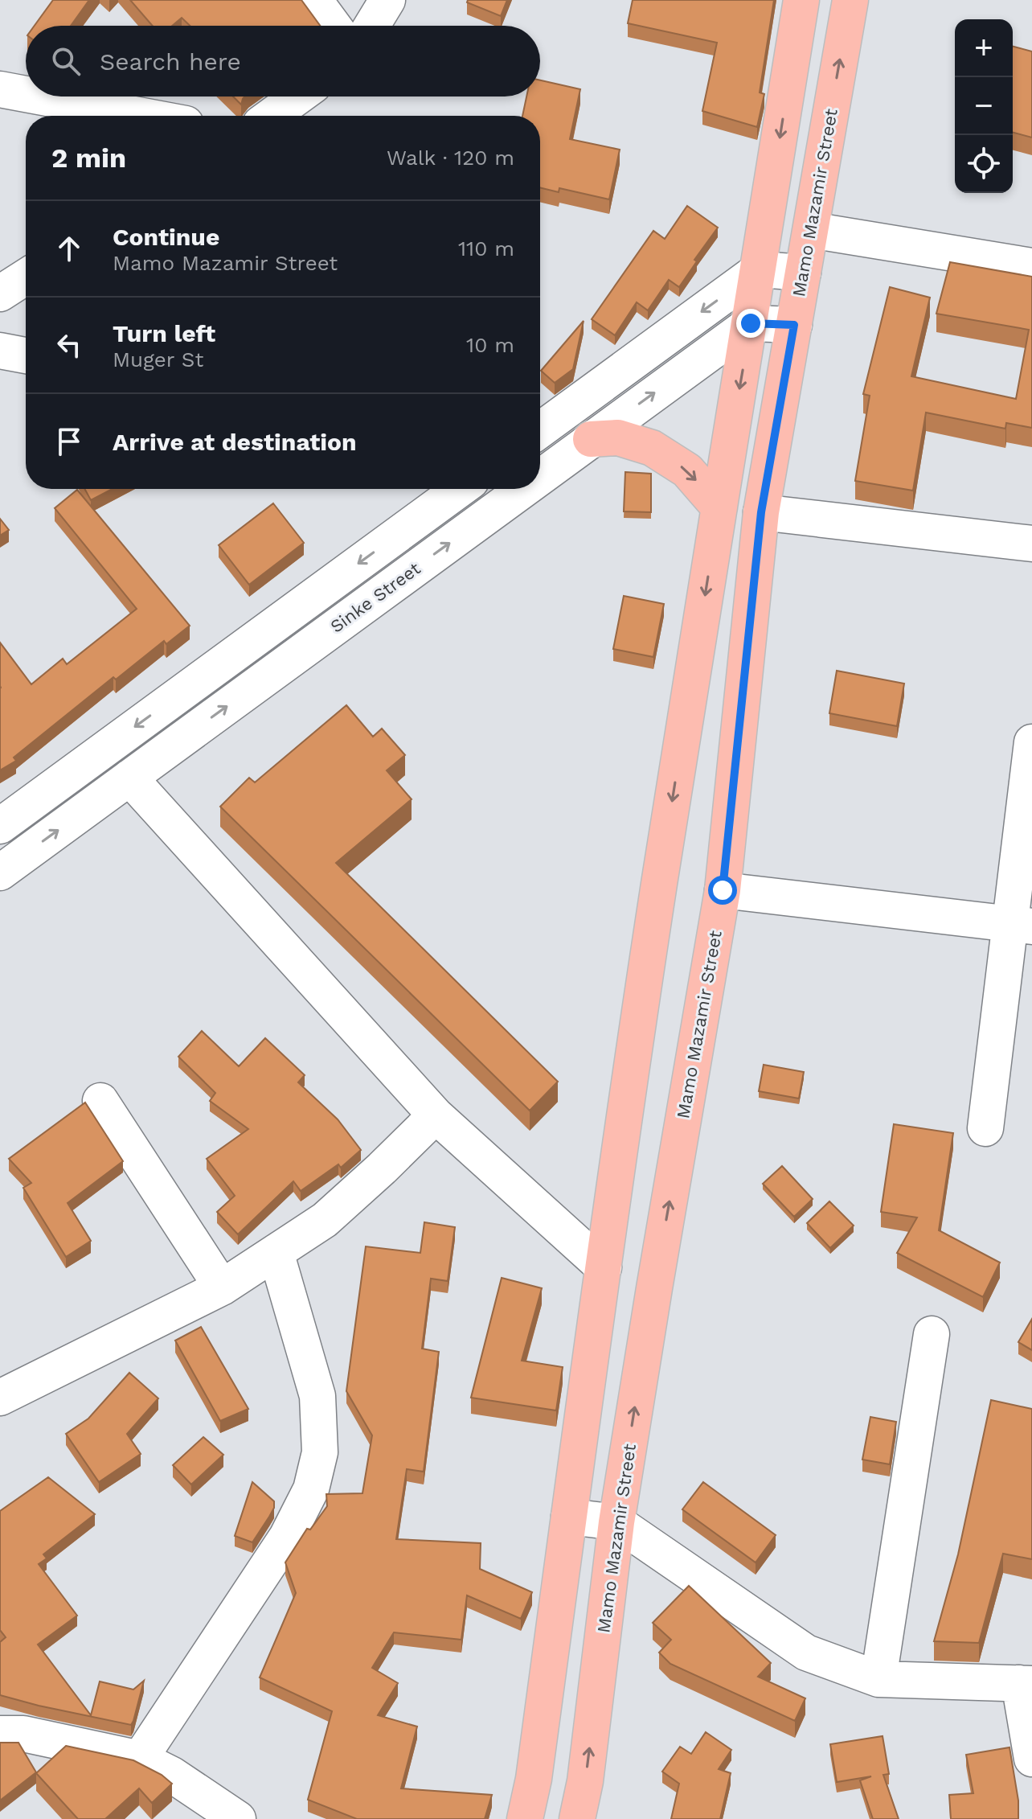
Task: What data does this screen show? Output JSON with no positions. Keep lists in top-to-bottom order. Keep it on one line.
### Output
{"streets":{"main road":["Mamo Mazamir Street"],"street":["Sinke Street"]},"page":{"map_buttons":["+","−"],"search":"Search here","heading":["2 min","Walk · 120 m"],"list":[["Continue","Mamo Mazamir Street","110 m"],["Turn left","Muger St","10 m"],"Arrive at destination"]}}
